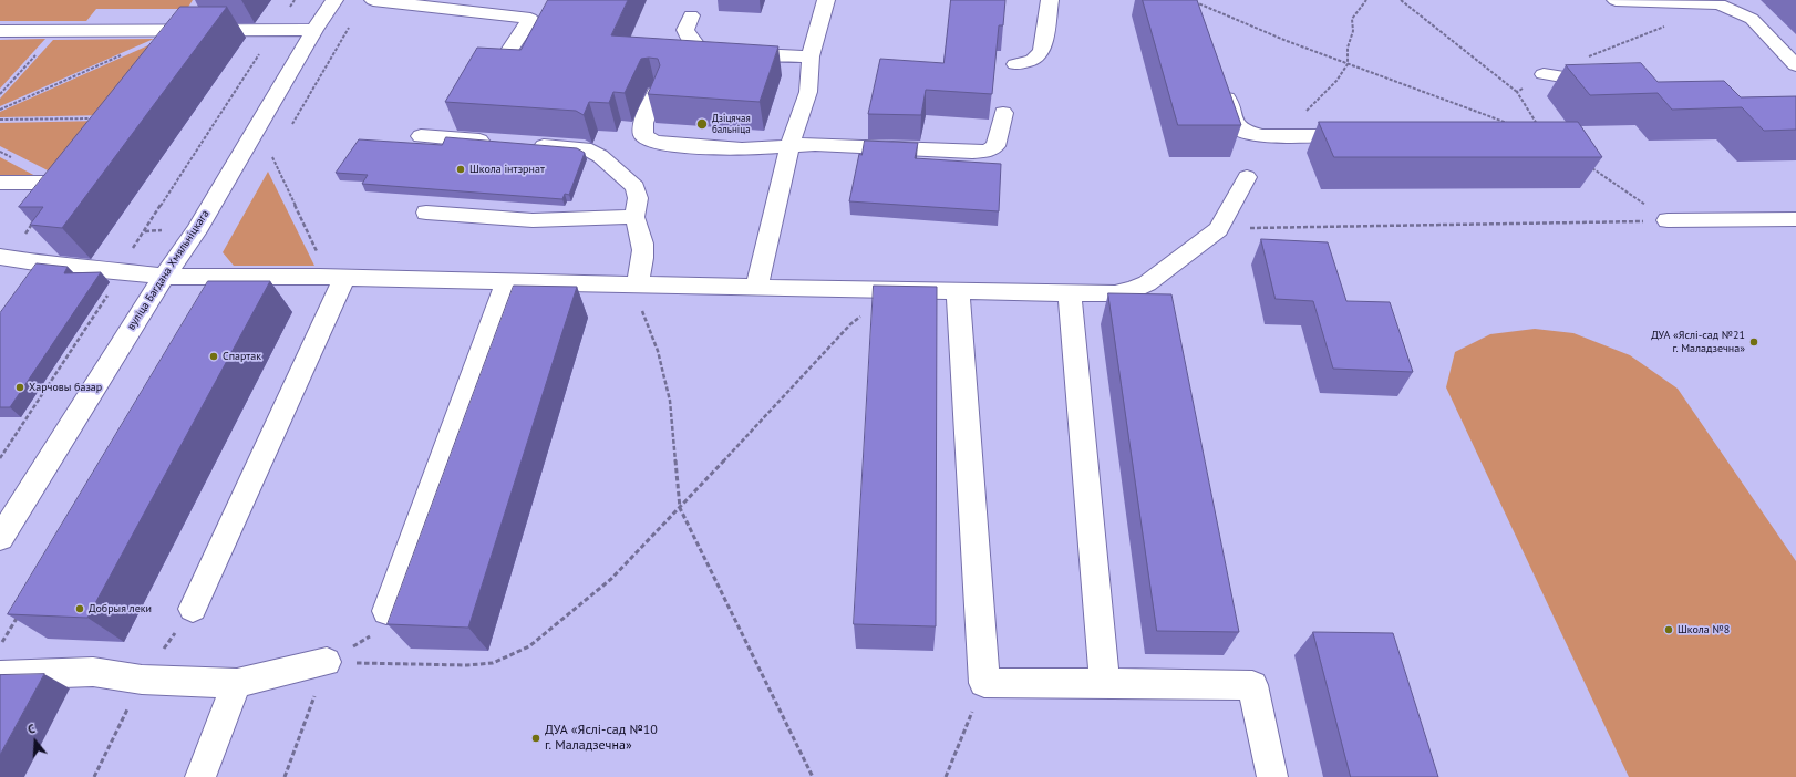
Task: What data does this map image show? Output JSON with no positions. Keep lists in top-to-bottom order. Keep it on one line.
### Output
{"streets":{"street":["вуліца Багдана Хмяльніцкага"]},"places":["Дзіцячая бальніца","Школа інтэрнат","ДУА «Яслі-сад №21 г. Маладзечна»","Спартак","Харчовы базар","Добрыя леки","Школа №8","ДУА «Яслі-сад №10 г. Маладзечна»"],"north":"top"}
